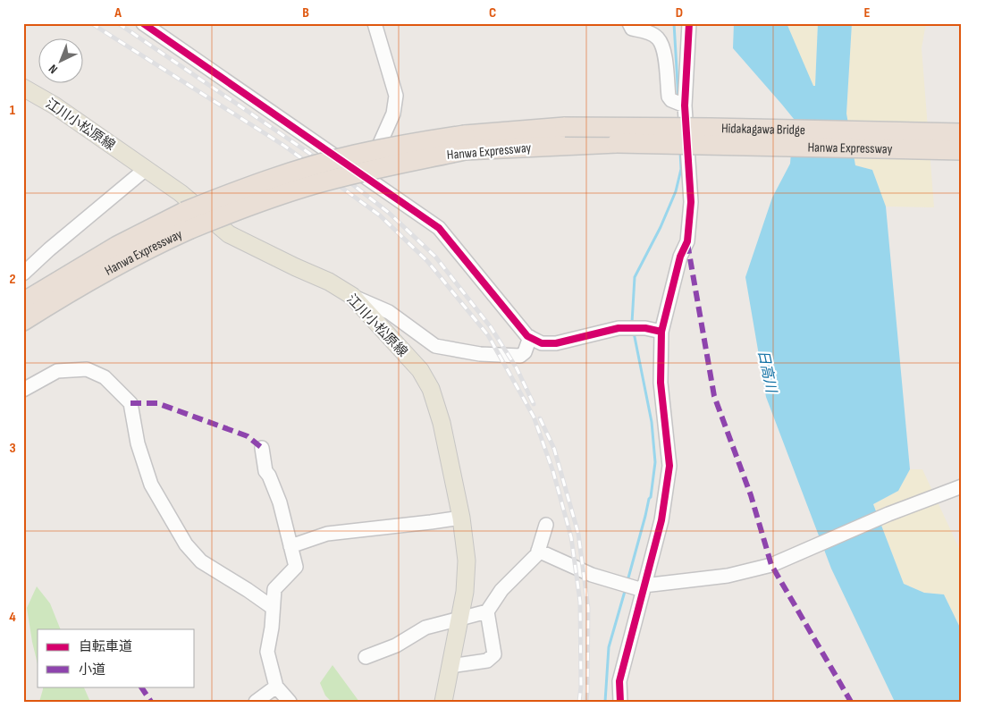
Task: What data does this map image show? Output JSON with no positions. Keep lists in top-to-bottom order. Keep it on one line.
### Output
{"streets":{"highway":["Hidakagawa Bridge","Hanwa Expressway"],"main road":["江川小松原線"]},"crossings":[["Hidakagawa Bridge","Hanwa Expressway"]],"water":["日高川"],"legend":["自転車道","小道"],"north":"bottom left","grid":{"columns":["A","B","C","D","E"],"rows":["1","2","3","4"]}}
